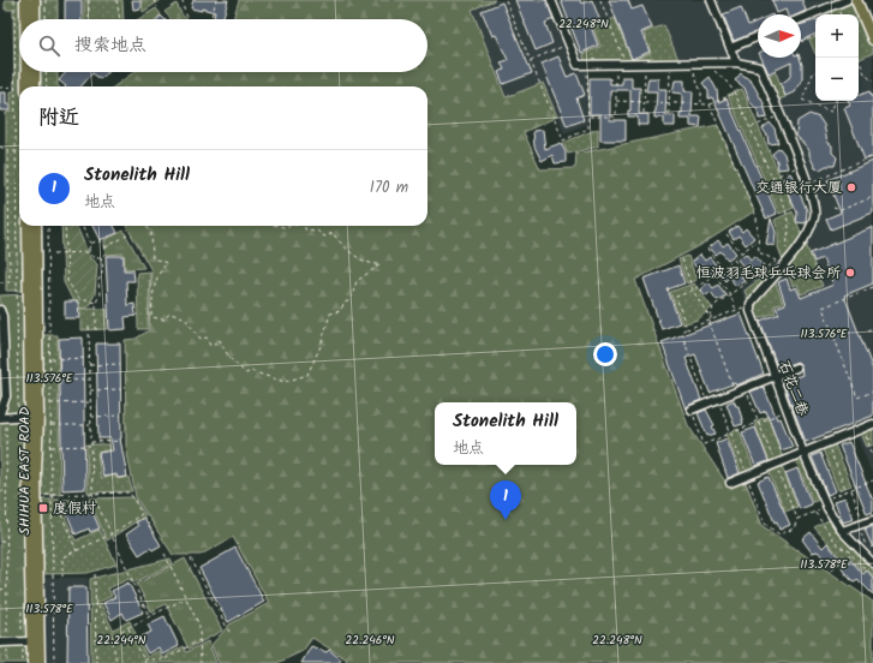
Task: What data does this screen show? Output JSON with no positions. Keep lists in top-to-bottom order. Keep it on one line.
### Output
{"streets":{"main road":["SHIHUA EAST ROAD"],"street":["石花二巷"]},"places":{"other":["交通银行大厦","恒波羽毛球乒乓球会所"],"transit":["度假村"]},"north":"right","page":{"map_buttons":["+","−"],"search":"搜索地点","heading":"附近","list":[{"mark":"1","name":"Stonelith Hill","note":"地点","value":"170 m"}],"popup":["Stonelith Hill","地点"],"pins":"1"},"coordinates":["22.248°N","113.576°E","113.578°E","22.244°N","22.246°N"]}
